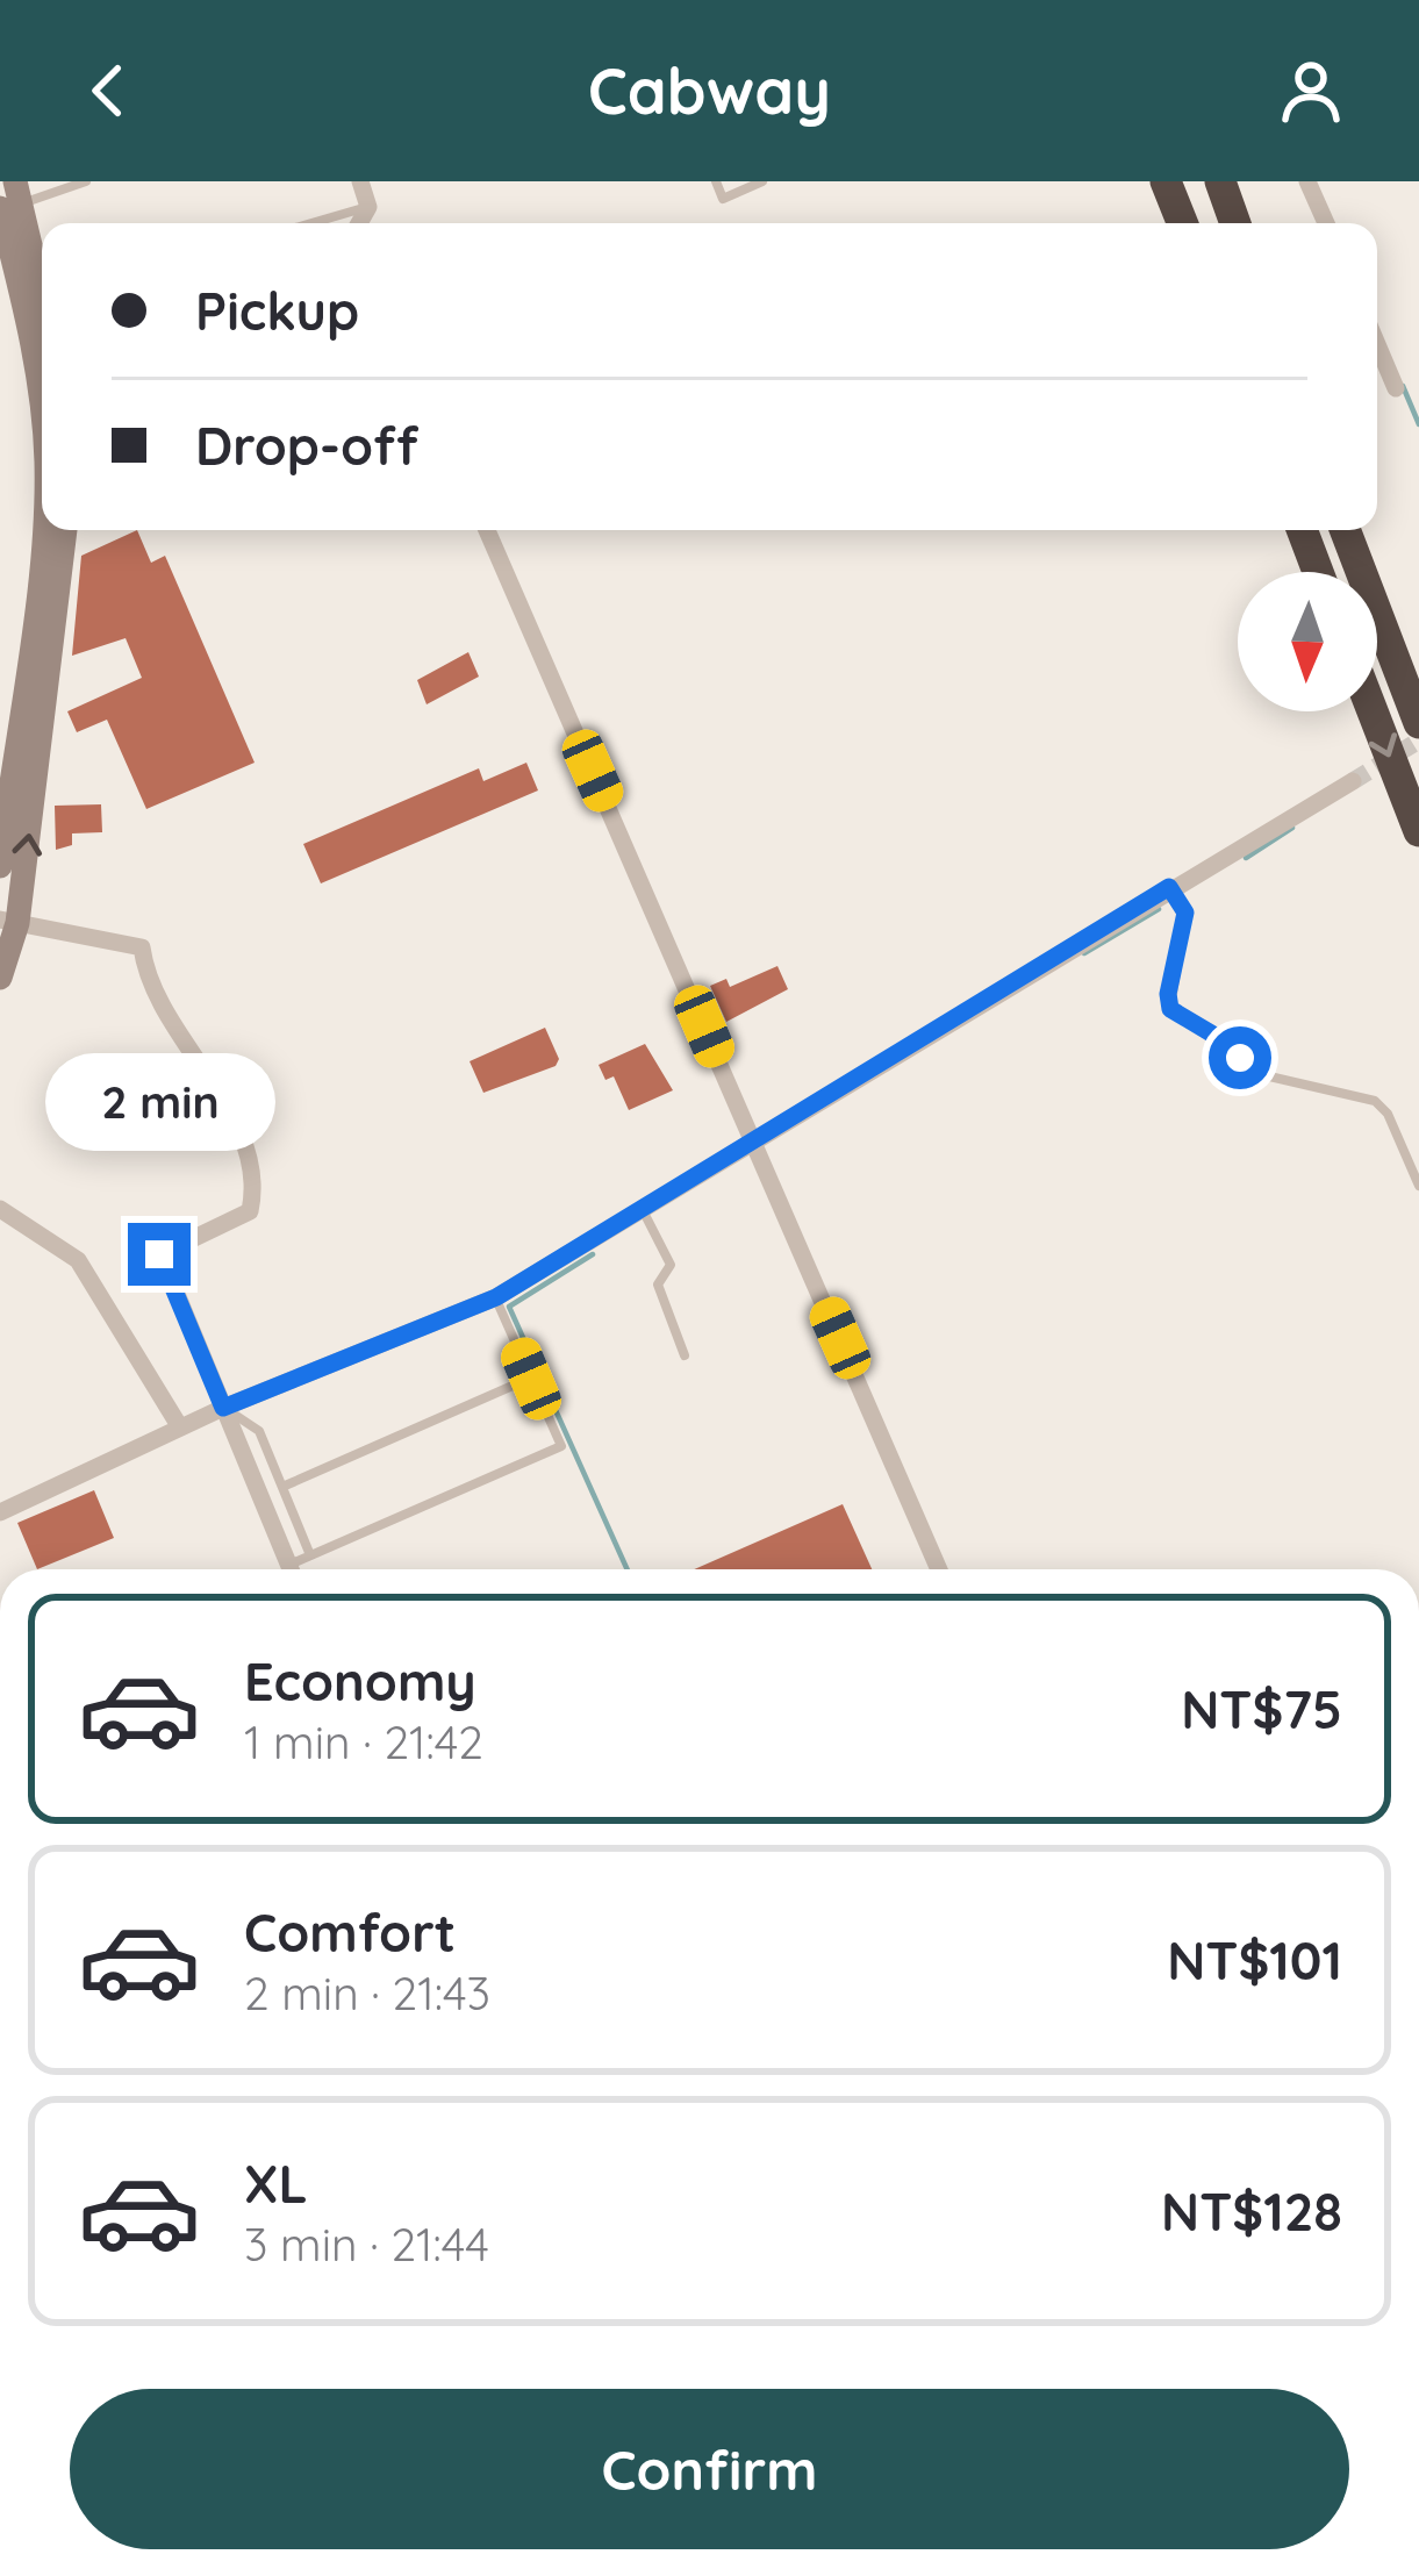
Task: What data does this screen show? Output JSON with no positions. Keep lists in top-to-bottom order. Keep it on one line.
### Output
{"north":"bottom","page":{"header":"Cabway","banner":["Pickup","Drop-off"],"bubble":"2 min","list":[{"name":"Economy","note":"1 min · 21:42","value":"NT$75"},{"name":"Comfort","note":"2 min · 21:43","value":"NT$101"},{"name":"XL","note":"3 min · 21:44","value":"NT$128"}],"buttons":"Confirm"}}
